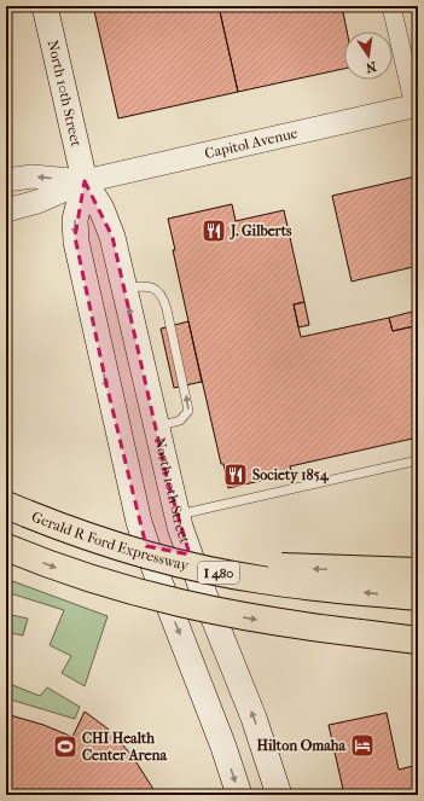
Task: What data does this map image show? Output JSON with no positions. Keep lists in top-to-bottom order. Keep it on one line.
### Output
{"streets":{"highway":["Gerald R Ford Expressway","I 480"],"main road":["North 10th Street"],"street":["Capitol Avenue"]},"crossings":[["North 10th Street","Capitol Avenue"]],"places":{"restaurant":["J. Gilberts","Society 1854"],"hotel":["Hilton Omaha"],"sports":["CHI Health Center Arena"]},"north":"bottom"}
